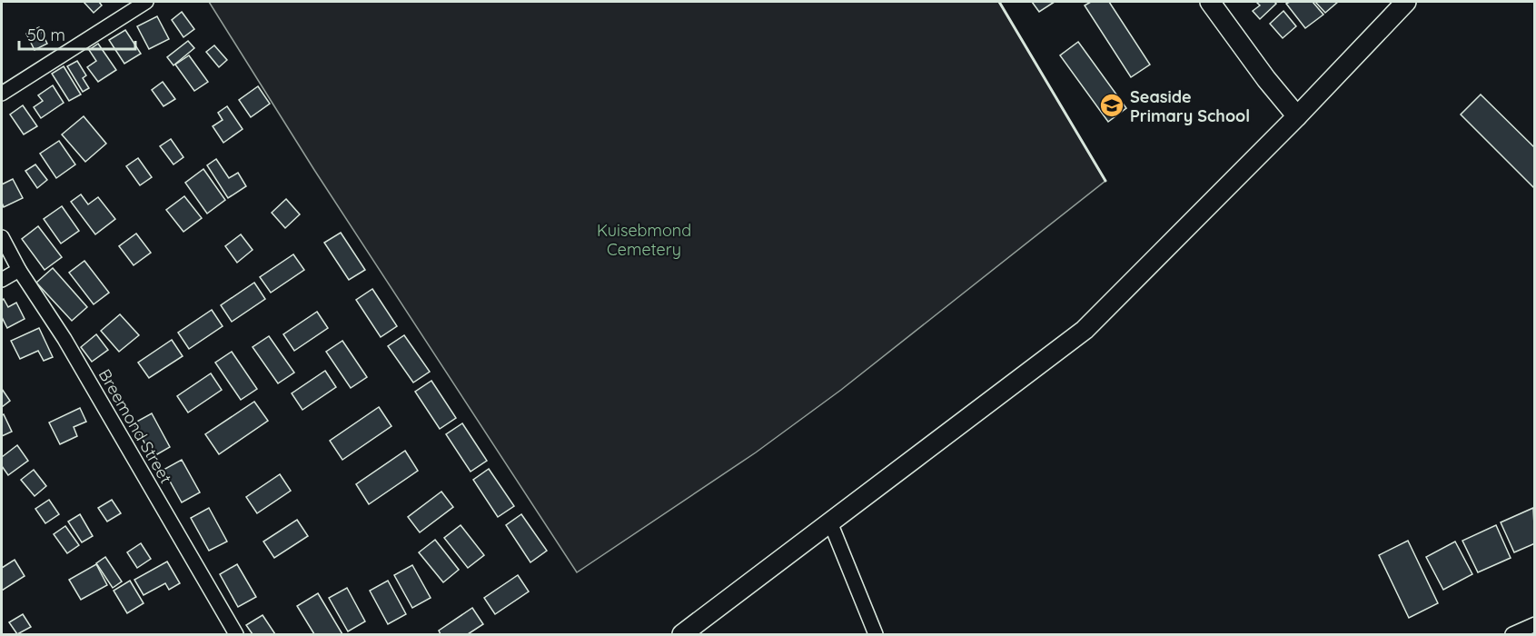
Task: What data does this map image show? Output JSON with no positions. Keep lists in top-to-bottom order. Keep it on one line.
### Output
{"streets":{"street":["Breemond Street"]},"parks":["Kuisebmond Cemetery"],"places":{"school or university":["Seaside Primary School"]},"scale_bar":"50 m"}
